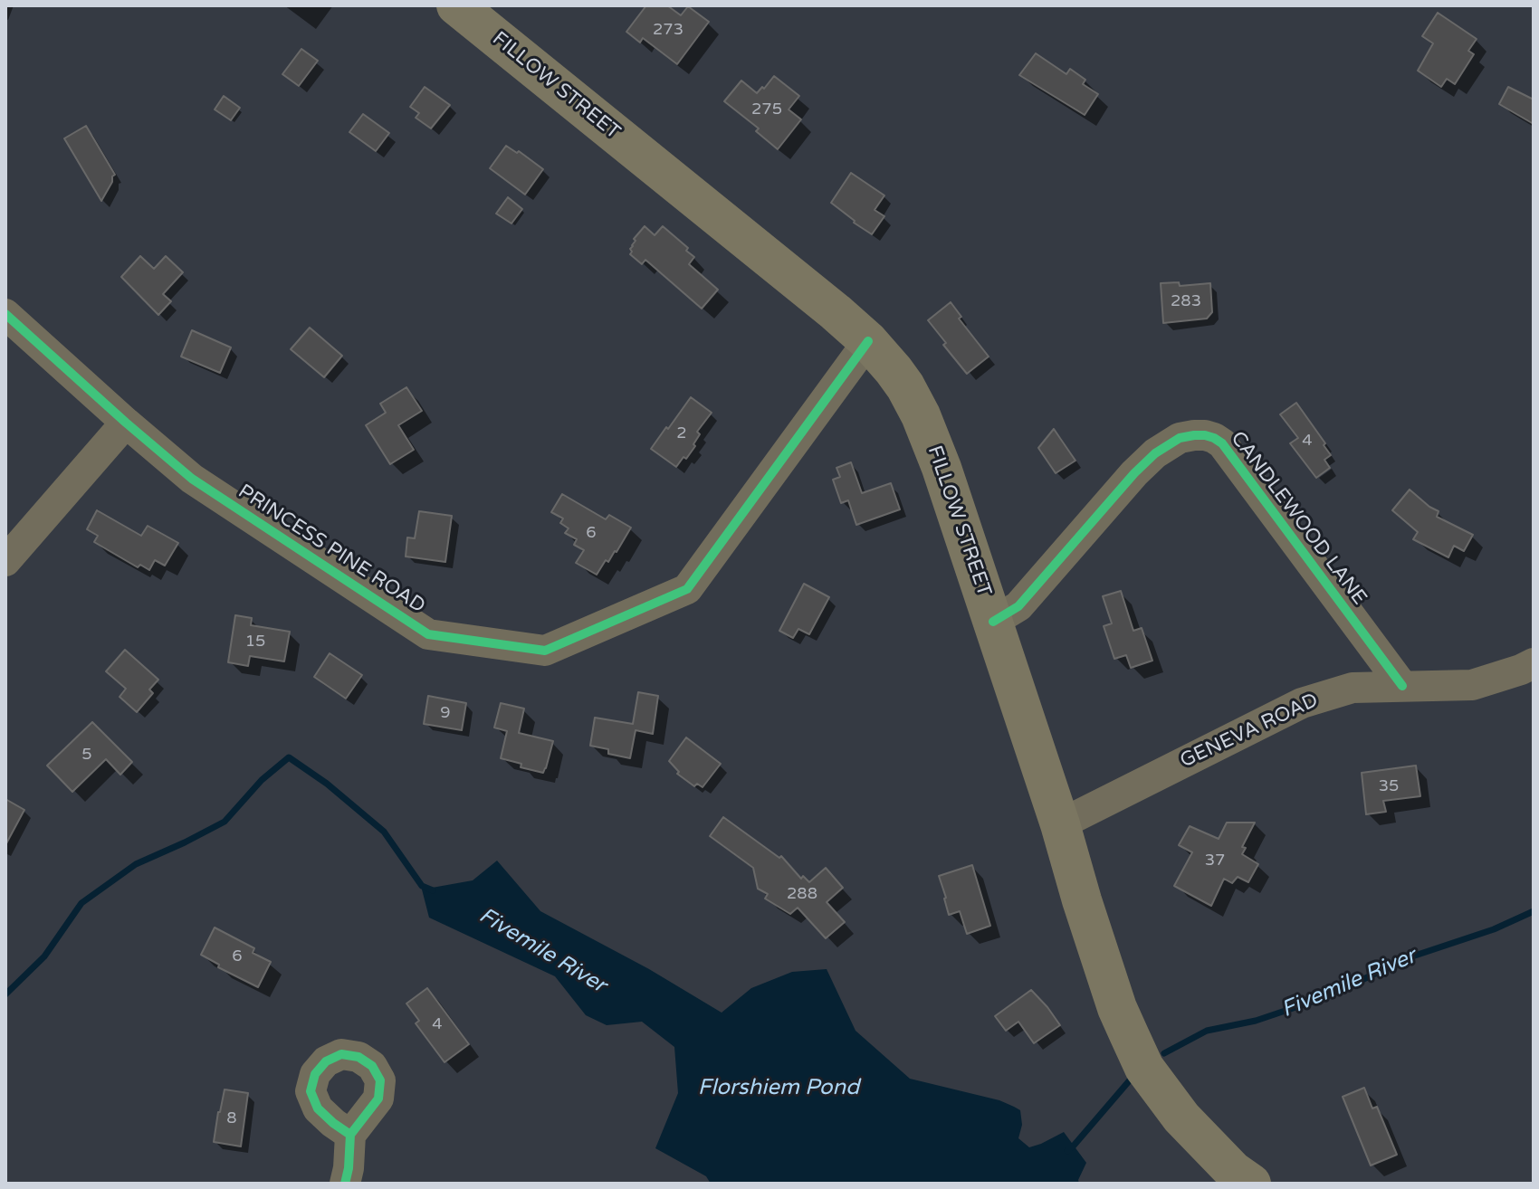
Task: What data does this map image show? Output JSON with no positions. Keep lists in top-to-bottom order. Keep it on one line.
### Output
{"streets":{"main road":["FILLOW STREET"],"street":["CANDLEWOOD LANE","PRINCESS PINE ROAD","GENEVA ROAD"]},"crossings":[["FILLOW STREET","CANDLEWOOD LANE"],["FILLOW STREET","PRINCESS PINE ROAD"],["FILLOW STREET","GENEVA ROAD"],["CANDLEWOOD LANE","GENEVA ROAD"]],"water":["Fivemile River","Florshiem Pond"],"house_numbers":["273","275","283","2","4","6","15","9","5","35","37","288","6","4","8"]}
